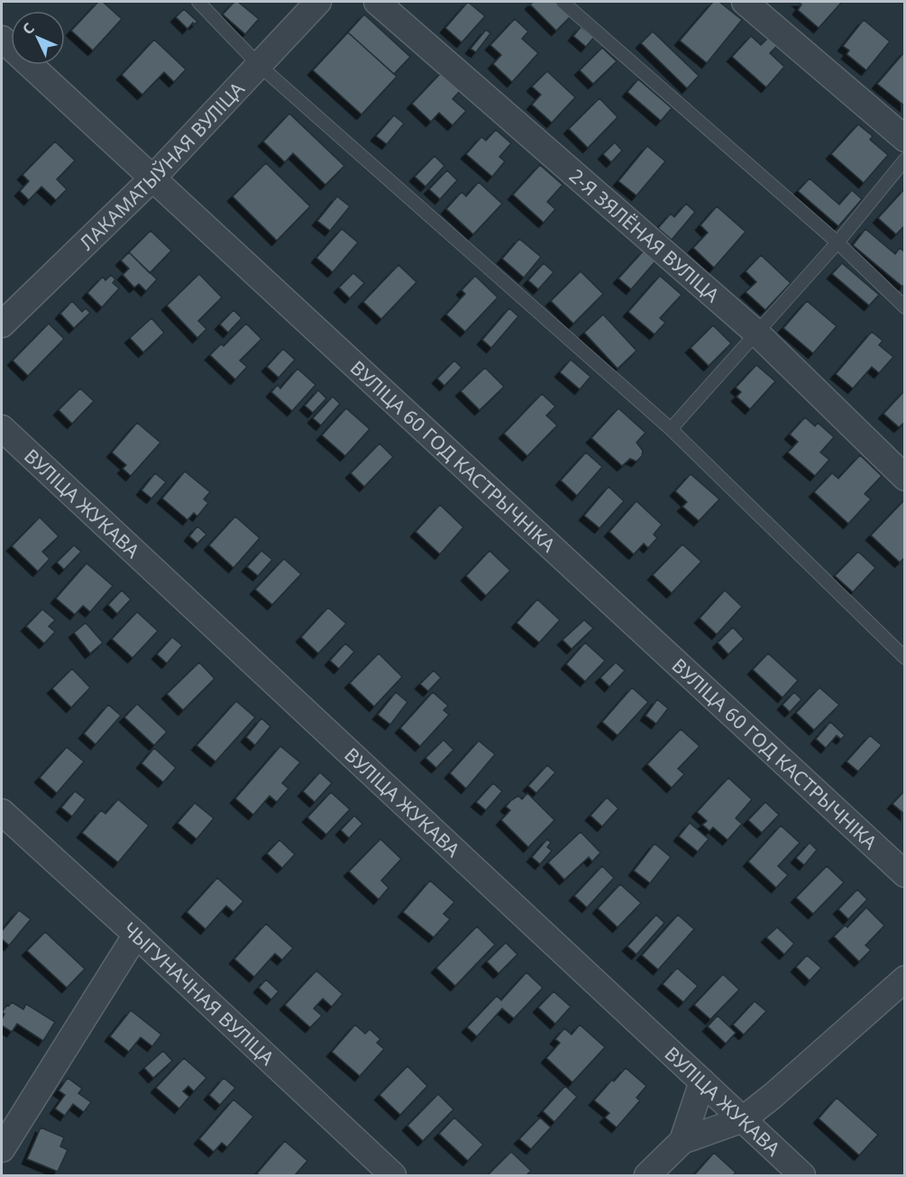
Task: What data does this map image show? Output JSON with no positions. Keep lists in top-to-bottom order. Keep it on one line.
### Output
{"streets":{"street":["ЛАКАМАТЫЎНАЯ ВУЛІЦА","2-Я ЗЯЛЁНАЯ ВУЛІЦА","ВУЛІЦА 60 ГОД КАСТРЫЧНІКА","ВУЛІЦА ЖУКАВА","ЧЫГУНАЧНАЯ ВУЛІЦА"]},"crossings":[["ЛАКАМАТЫЎНАЯ ВУЛІЦА","ВУЛІЦА 60 ГОД КАСТРЫЧНІКА"]],"north":"top left"}
